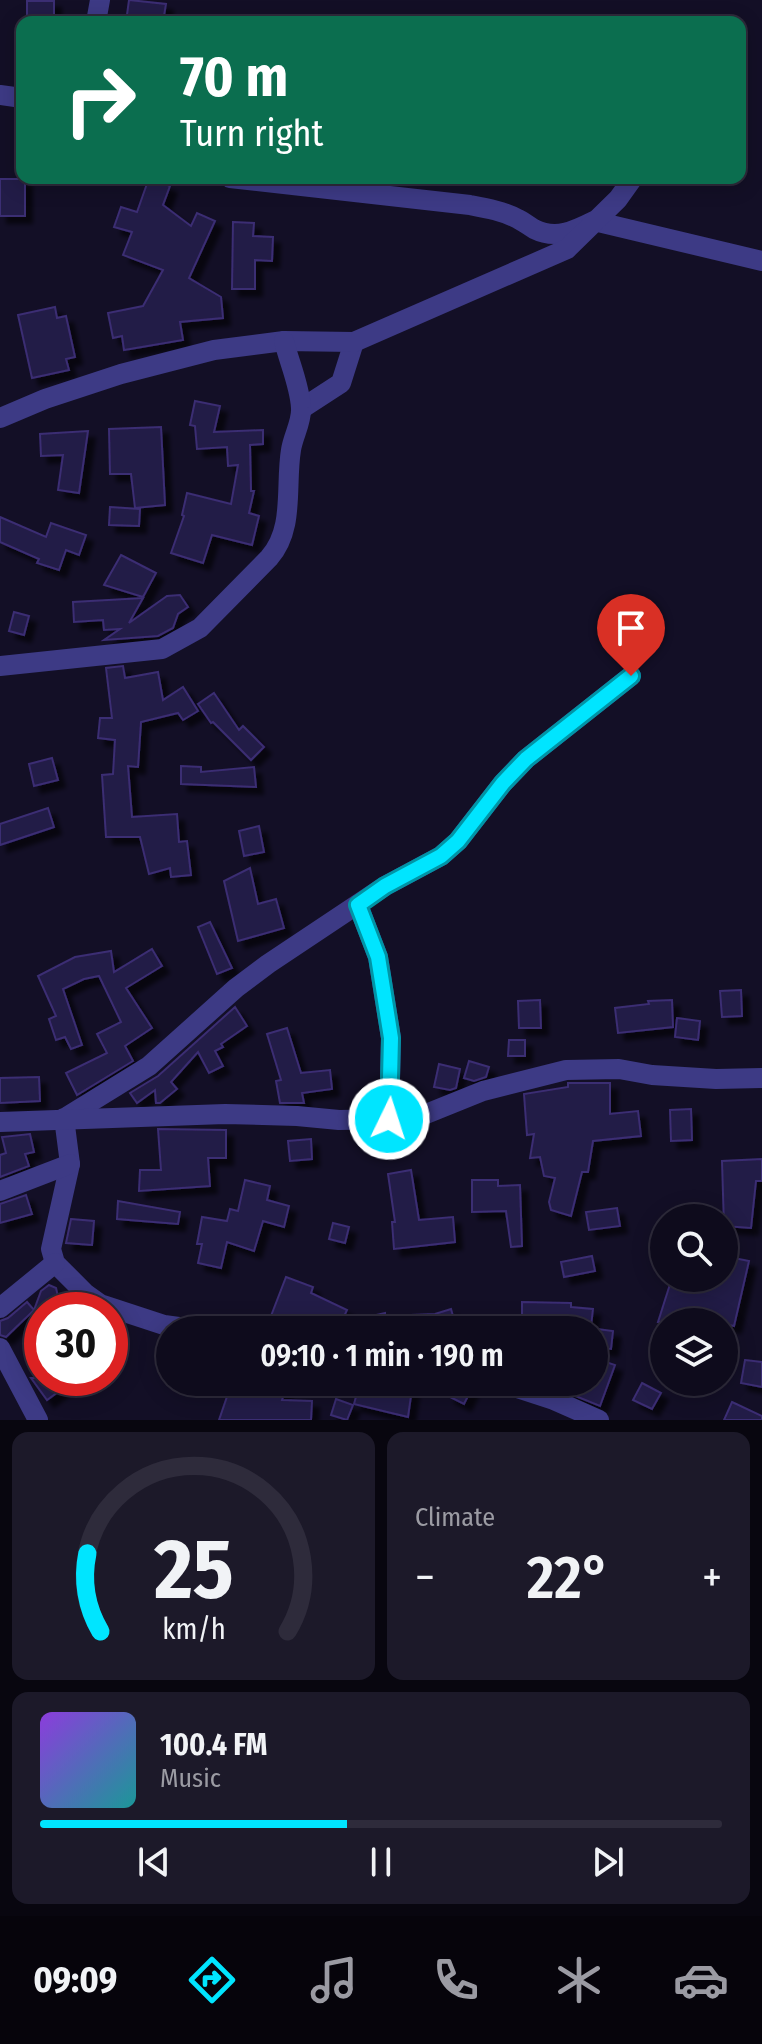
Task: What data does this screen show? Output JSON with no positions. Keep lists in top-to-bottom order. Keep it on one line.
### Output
{"page":{"turn":["70 m","Turn right"],"limit":"30","trip":"09:10 · 1 min · 190 m","tile":"Climate","heat":["−","22°","+"],"song":["100.4 FM","Music"],"tabs":"09:09","gauge":["25","km/h"]}}
